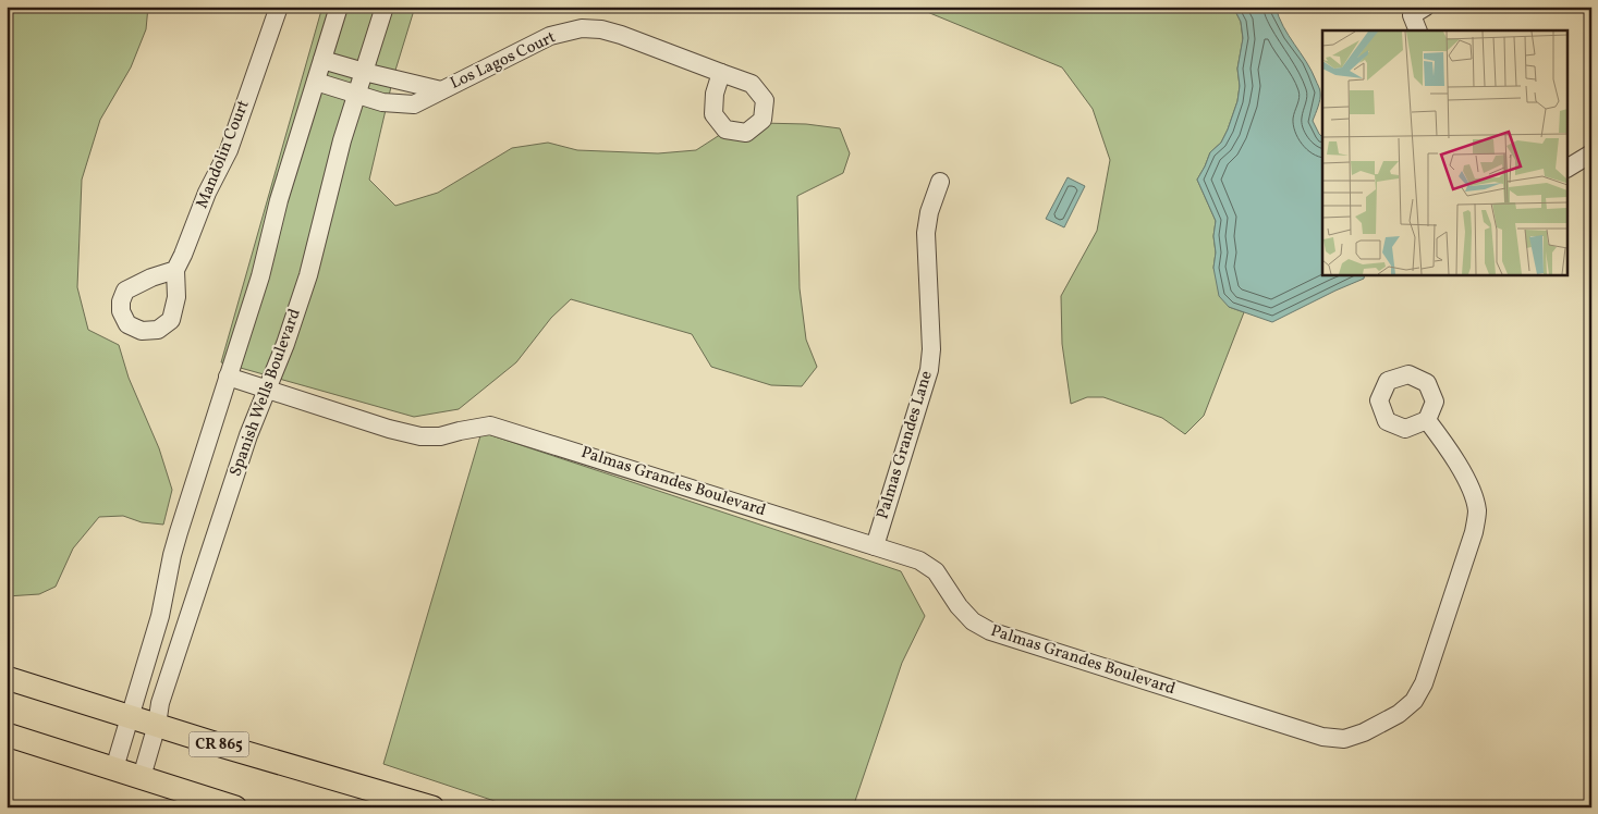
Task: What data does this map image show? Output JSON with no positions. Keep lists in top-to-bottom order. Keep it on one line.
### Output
{"streets":{"main road":["CR 865"],"street":["Los Lagos Court","Mandolin Court","Spanish Wells Boulevard","Palmas Grandes Lane","Palmas Grandes Boulevard"]},"crossings":[["Los Lagos Court","Spanish Wells Boulevard"],["Spanish Wells Boulevard","Palmas Grandes Boulevard"],["Spanish Wells Boulevard","CR 865"],["Palmas Grandes Lane","Palmas Grandes Boulevard"]]}
